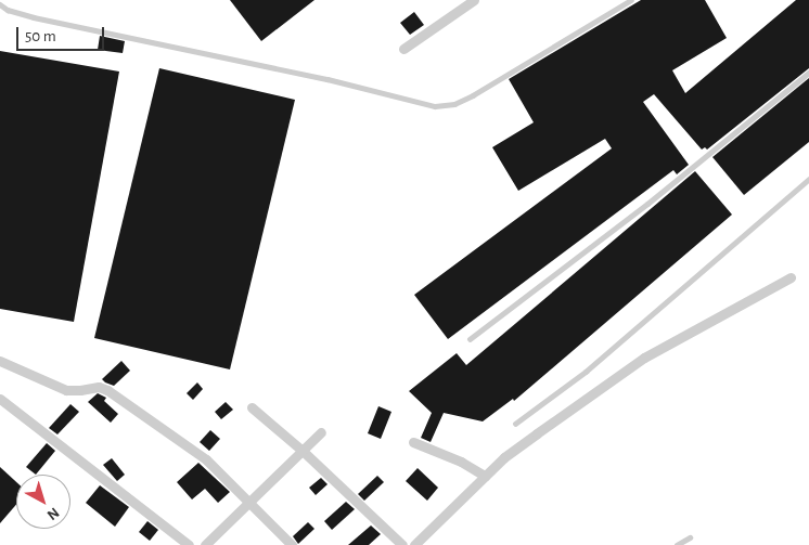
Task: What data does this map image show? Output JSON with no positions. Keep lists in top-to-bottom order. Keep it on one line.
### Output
{"scale_bar":"50 m","north":"bottom right"}
